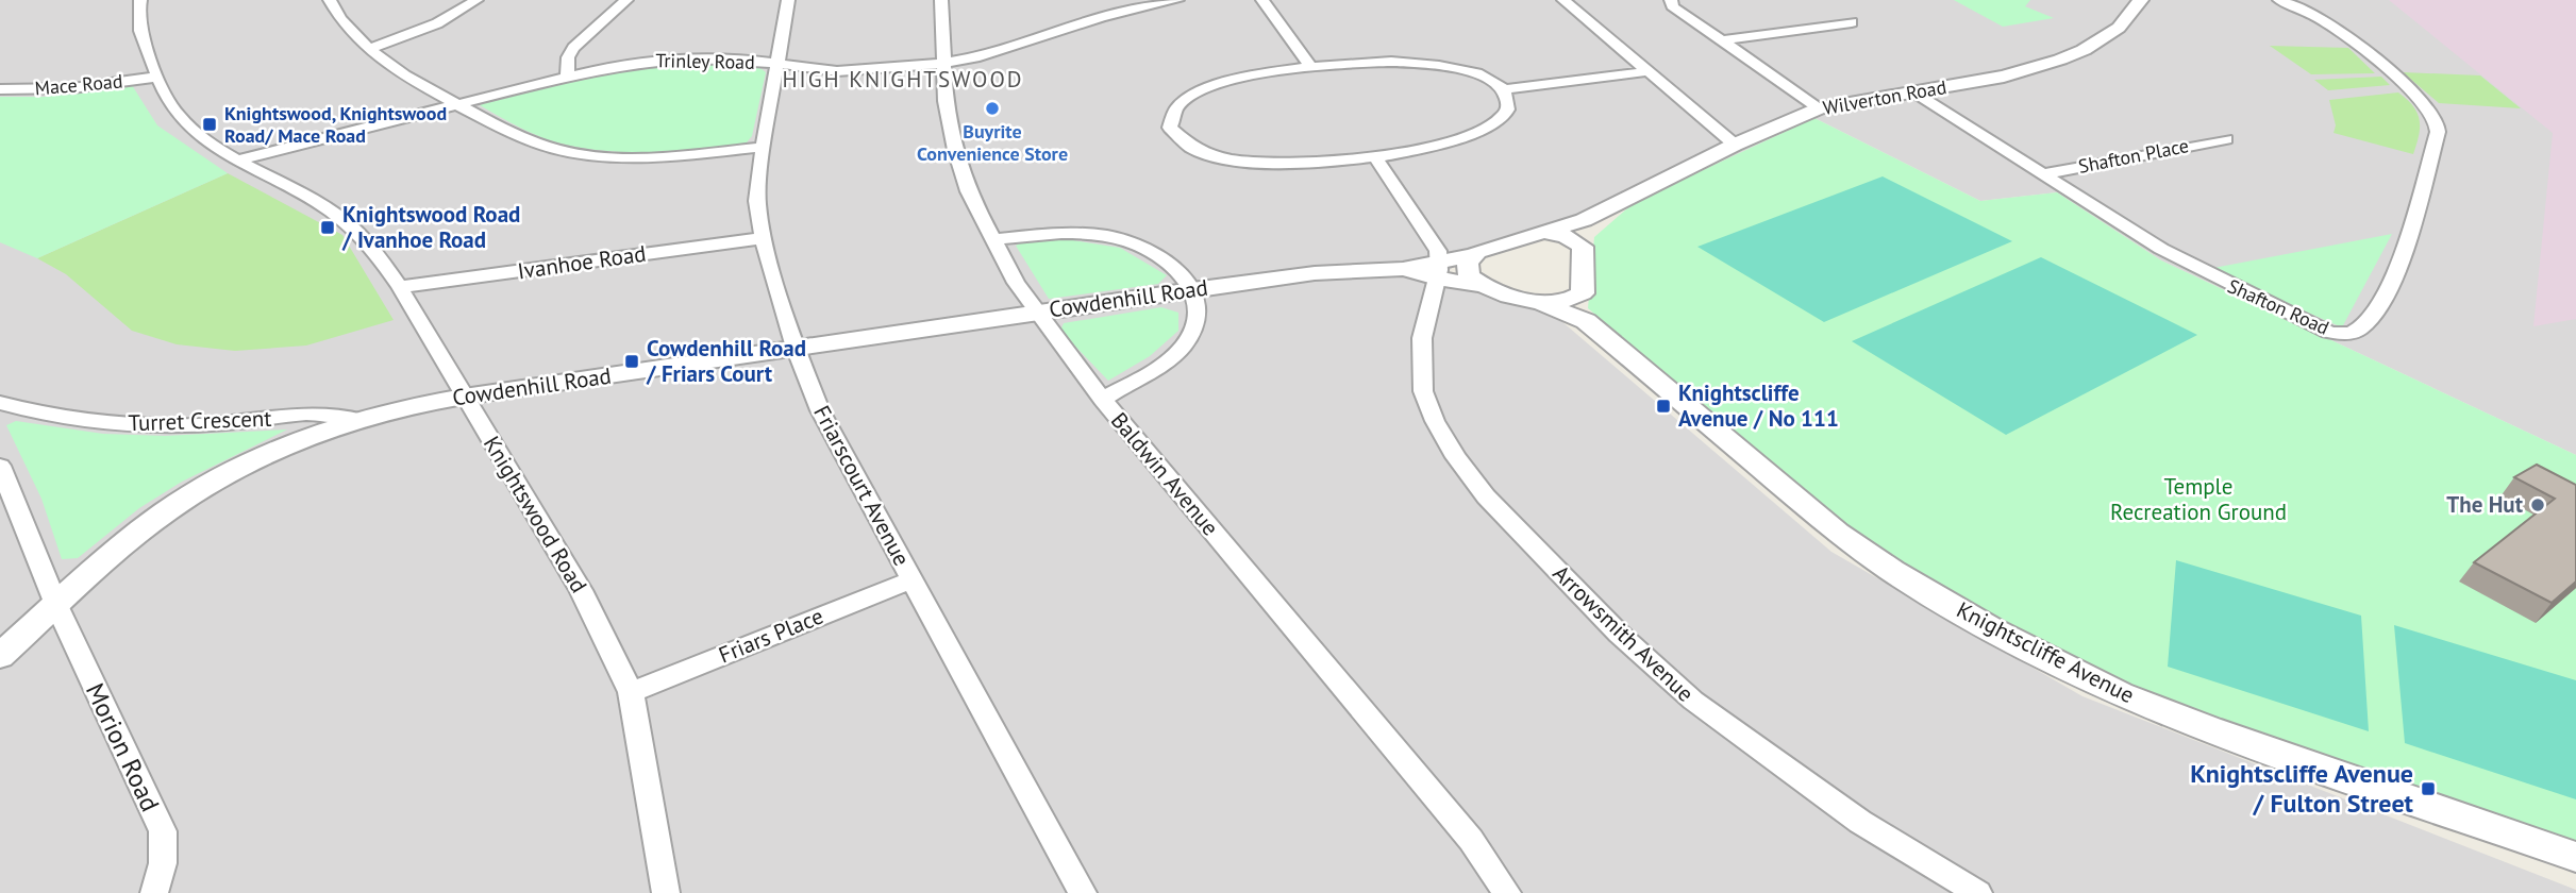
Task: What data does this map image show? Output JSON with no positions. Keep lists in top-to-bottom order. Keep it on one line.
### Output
{"streets":{"street":["Trinley Road","Mace Road","Wilverton Road","Shafton Place","Ivanhoe Road","Cowdenhill Road","Shafton Road","Turret Crescent","Baldwin Avenue","Friarscourt Avenue","Knightswood Road","Arrowsmith Avenue","Friars Place","Knightscliffe Avenue","Morion Road"]},"crossings":[["Trinley Road","Baldwin Avenue"],["Trinley Road","Friarscourt Avenue"],["Trinley Road","Knightswood Road"],["Mace Road","Knightswood Road"],["Wilverton Road","Cowdenhill Road"],["Wilverton Road","Shafton Road"],["Shafton Place","Shafton Road"],["Ivanhoe Road","Friarscourt Avenue"],["Ivanhoe Road","Knightswood Road"],["Cowdenhill Road","Turret Crescent"],["Cowdenhill Road","Baldwin Avenue"],["Cowdenhill Road","Friarscourt Avenue"],["Cowdenhill Road","Knightswood Road"],["Cowdenhill Road","Arrowsmith Avenue"],["Cowdenhill Road","Knightscliffe Avenue"],["Cowdenhill Road","Morion Road"],["Friarscourt Avenue","Friars Place"],["Knightswood Road","Friars Place"]],"districts":["HIGH KNIGHTSWOOD"],"parks":["Temple Recreation Ground"],"places":{"other":["Buyrite Convenience Store","The Hut"],"transit":["Knightswood, Knightswood Road/ Mace Road","Knightswood Road / Ivanhoe Road","Cowdenhill Road / Friars Court","Knightscliffe Avenue / No 111","Knightscliffe Avenue / Fulton Street"]}}
